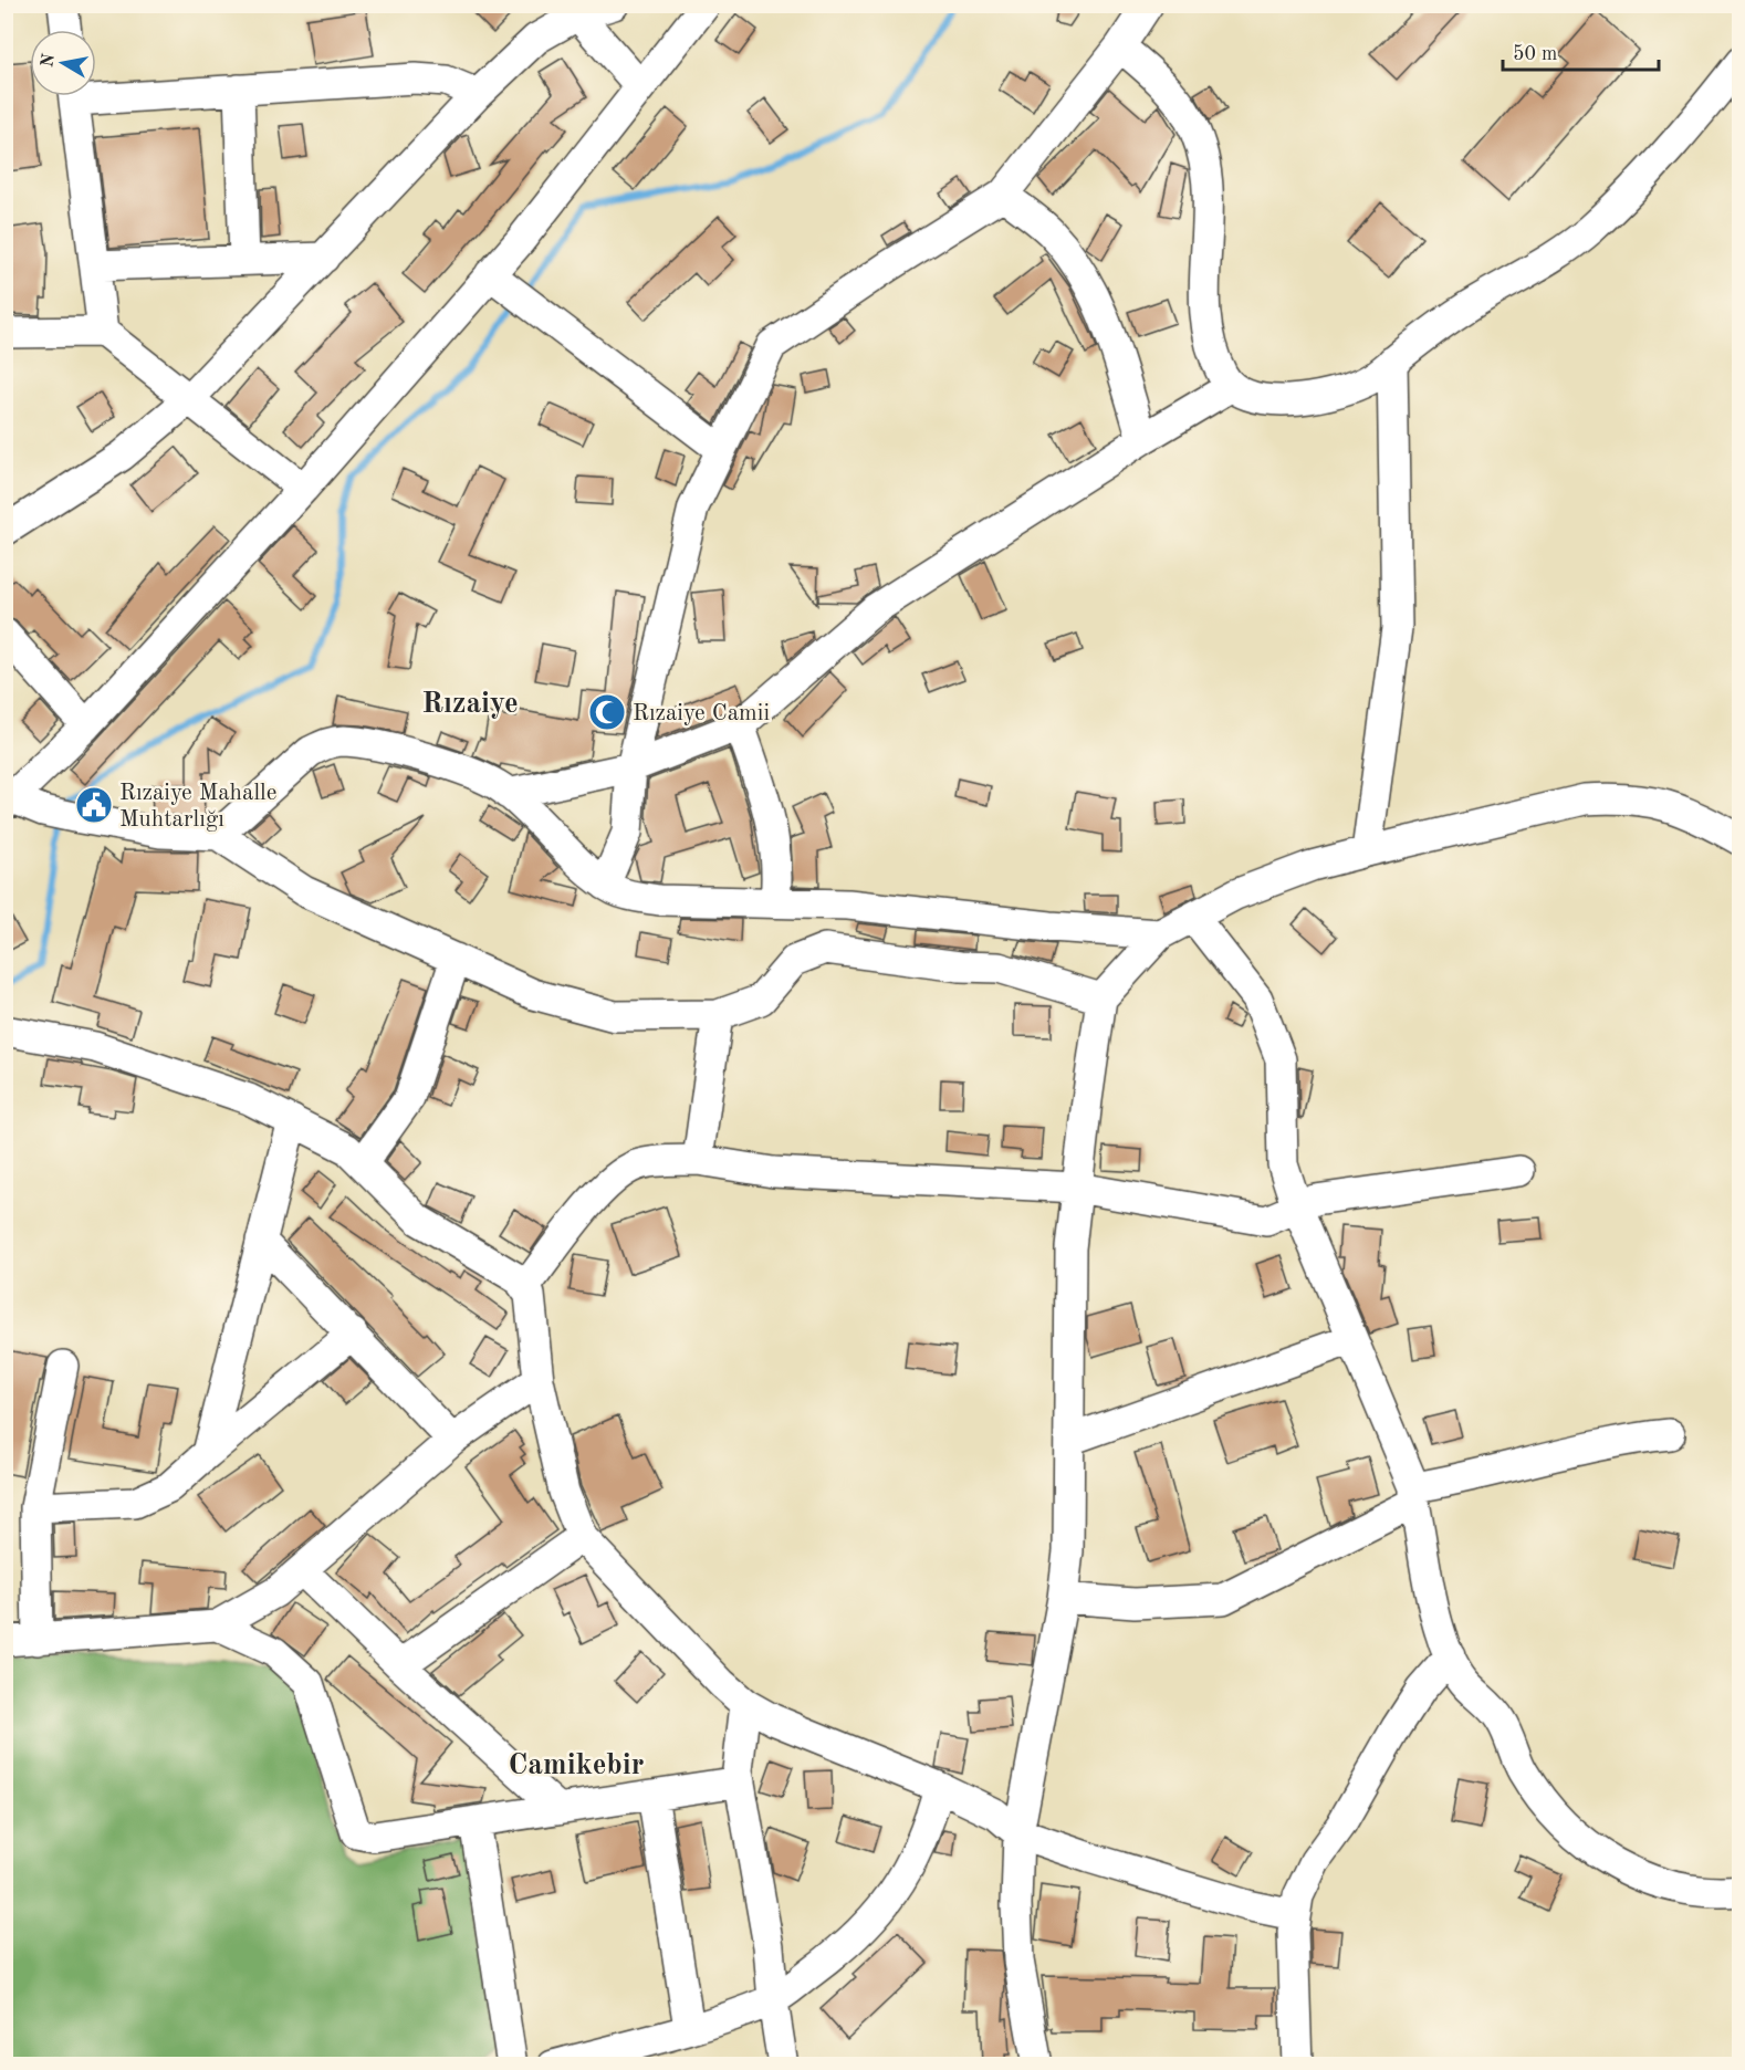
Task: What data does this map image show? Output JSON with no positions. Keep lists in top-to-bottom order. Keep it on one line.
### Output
{"districts":["Rızaiye","Camikebir"],"places":{"mosque":["Rızaiye Camii"],"public building":["Rızaiye Mahalle Muhtarlığı"]},"scale_bar":"50 m","north":"left"}
